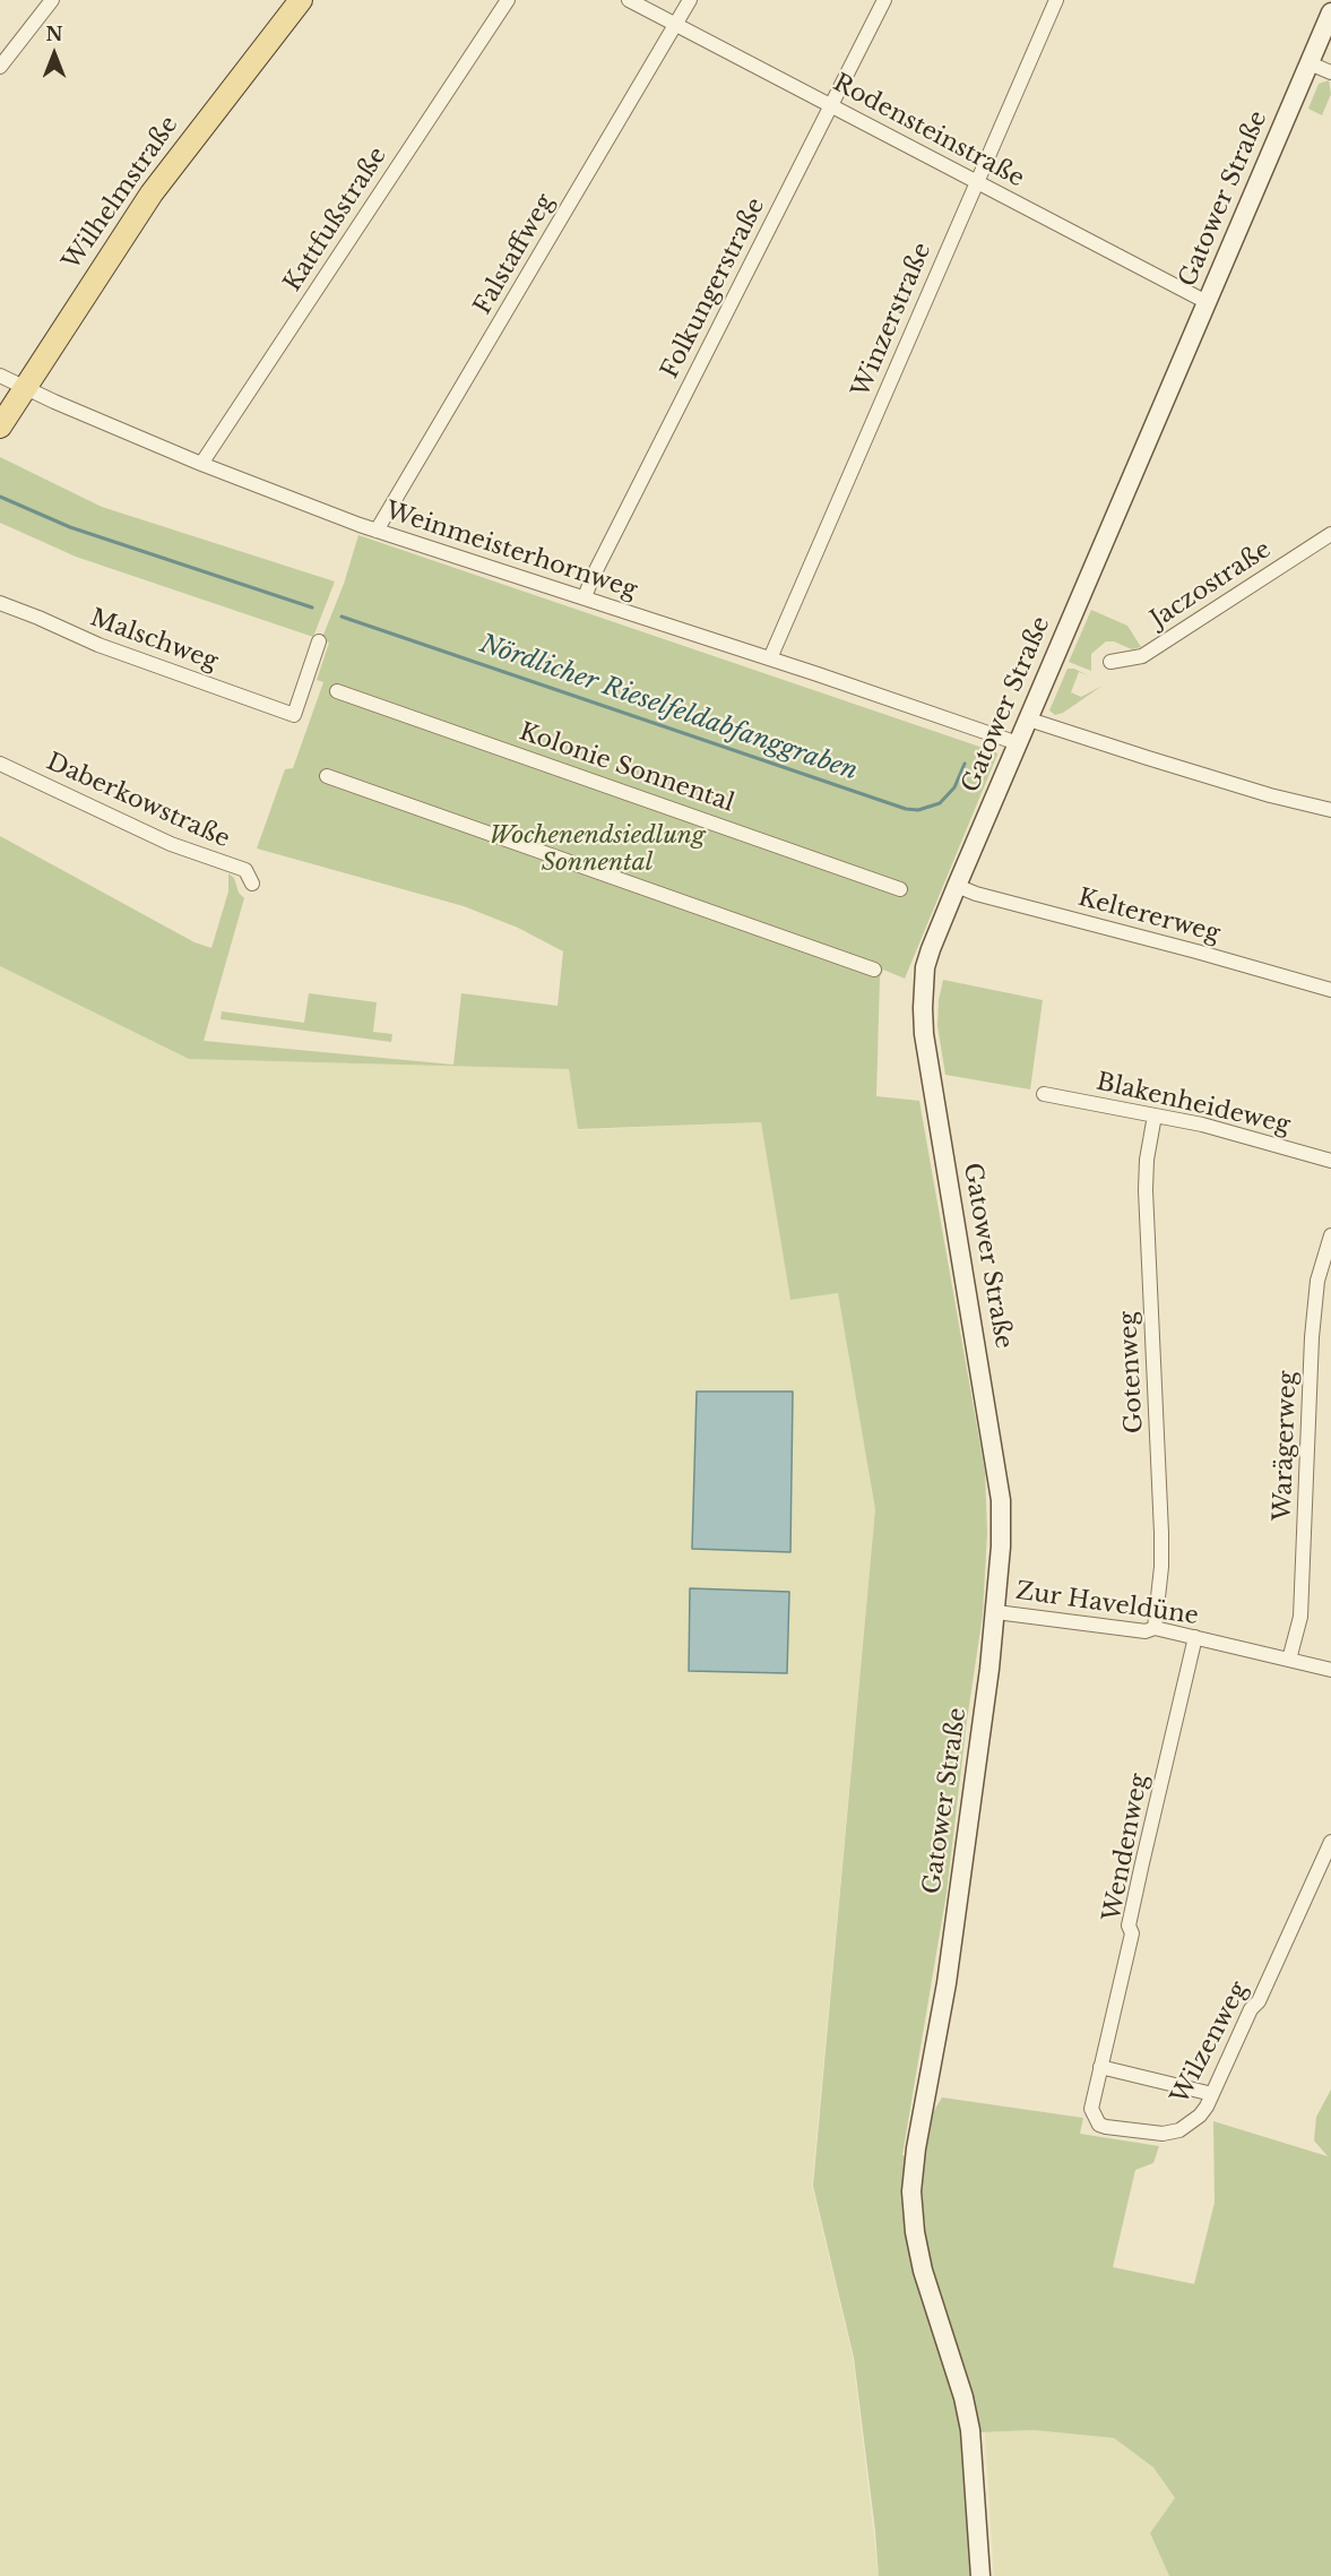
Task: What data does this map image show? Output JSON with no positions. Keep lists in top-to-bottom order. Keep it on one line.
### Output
{"streets":{"main road":["Wilhelmstraße","Gatower Straße"],"street":["Rodensteinstraße","Kattfußstraße","Falstaffweg","Folkungerstraße","Winzerstraße","Weinmeisterhornweg","Jaczostraße","Malschweg","Kolonie Sonnental","Daberkowstraße","Keltererweg","Blakenheideweg","Gotenweg","Warägerweg","Zur Haveldüne","Wendenweg","Wilzenweg"]},"crossings":[["Rodensteinstraße","Gatower Straße"],["Rodensteinstraße","Falstaffweg"],["Rodensteinstraße","Folkungerstraße"],["Rodensteinstraße","Winzerstraße"],["Wilhelmstraße","Weinmeisterhornweg"],["Gatower Straße","Weinmeisterhornweg"],["Gatower Straße","Keltererweg"],["Gatower Straße","Zur Haveldüne"],["Kattfußstraße","Weinmeisterhornweg"],["Falstaffweg","Weinmeisterhornweg"],["Folkungerstraße","Weinmeisterhornweg"],["Winzerstraße","Weinmeisterhornweg"],["Blakenheideweg","Gotenweg"],["Gotenweg","Zur Haveldüne"],["Warägerweg","Zur Haveldüne"],["Zur Haveldüne","Wendenweg"],["Wendenweg","Wilzenweg"]],"water":["Nördlicher Rieselfeldabfanggraben"],"parks":["Wochenendsiedlung Sonnental"],"north":"top"}
